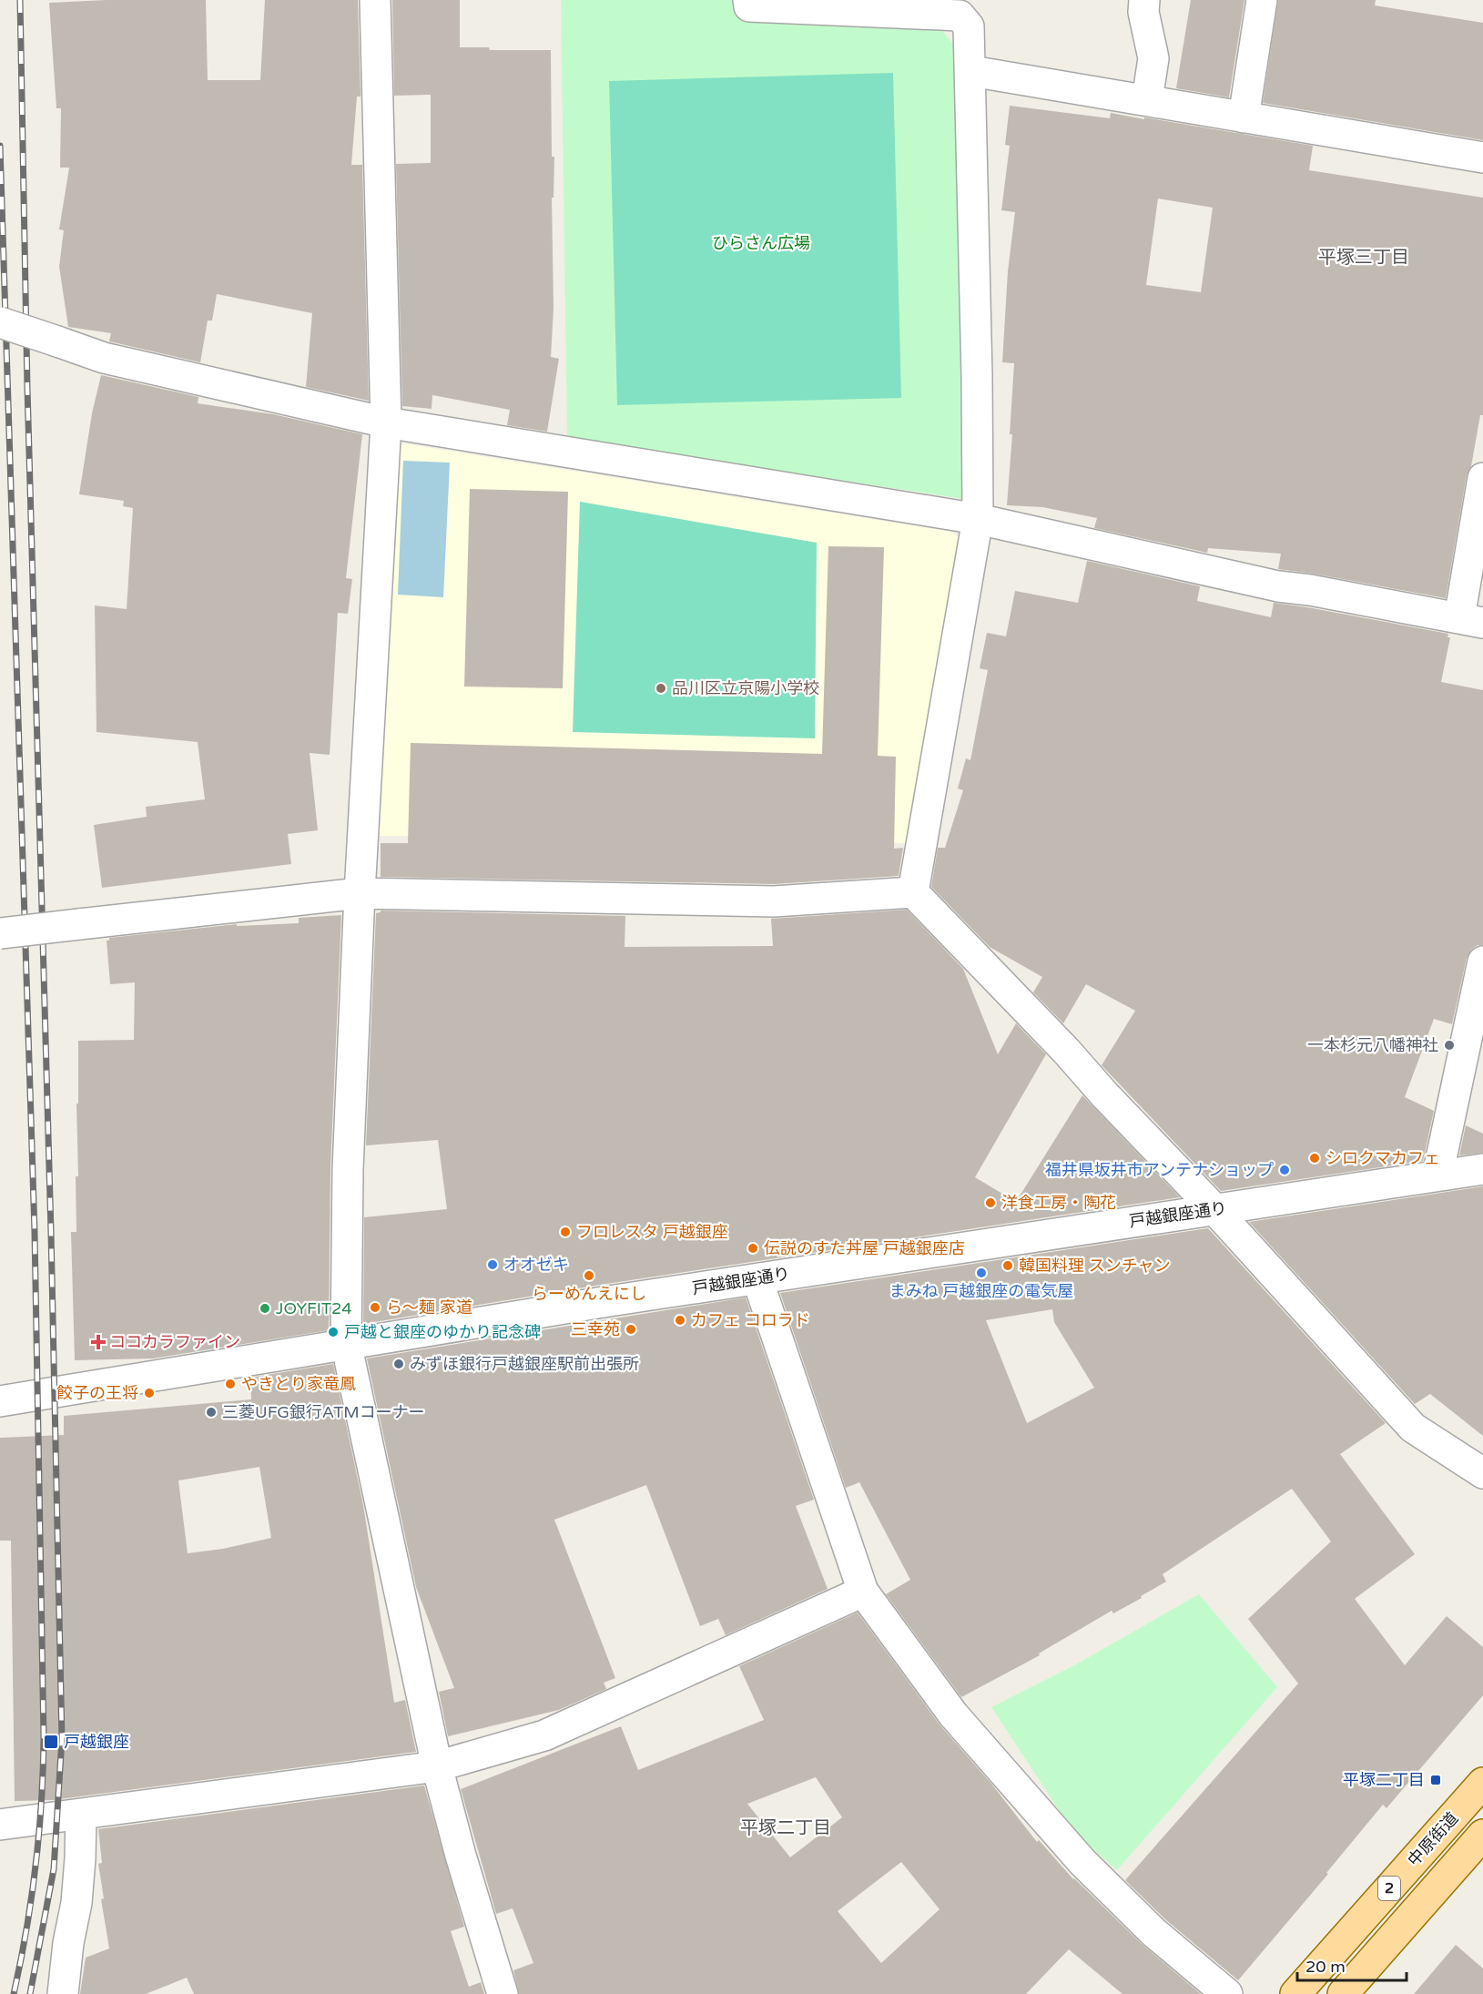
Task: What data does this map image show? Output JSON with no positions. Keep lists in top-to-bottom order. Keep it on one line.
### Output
{"streets":{"main road":["中原街道","2"],"street":["戸越銀座通り"]},"districts":["平塚三丁目","平塚二丁目"],"parks":["ひらさん広場"],"places":{"other":["品川区立京陽小学校","一本杉元八幡神社","シロクマカフェ","福井県坂井市アンテナショップ","洋食工房・陶花","フロレスタ 戸越銀座","伝説のすた丼屋 戸越銀座店","オオゼキ","韓国料理 スンチャン","まみね 戸越銀座の電気屋","らーめんえにし","ら～麺 家道","JOYFIT24","カフェ コロラド","三幸苑","戸越と銀座のゆかり記念碑","みずほ銀行戸越銀座駅前出張所","やきとり家竜鳳","餃子の王将","三菱UFG銀行ATMコーナー"],"health":["ココカラファイン"],"transit":["戸越銀座","平塚二丁目"]},"scale_bar":"20 m"}
